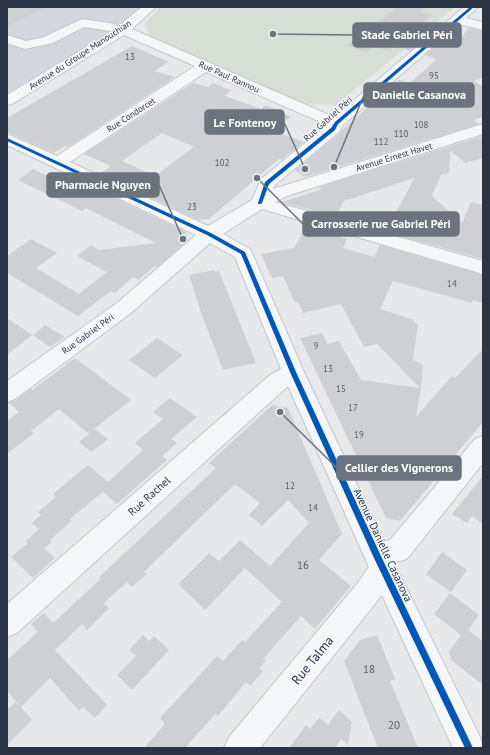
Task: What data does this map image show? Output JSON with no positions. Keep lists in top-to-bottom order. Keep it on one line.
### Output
{"streets":{"street":["Avenue du Groupe Manouchian","Rue Paul Rannou","Rue Condorcet","Rue Gabriel Péri","Avenue Ernest Havet","Rue Rachel","Avenue Danielle Casanova","Rue Talma"]},"crossings":[["Avenue du Groupe Manouchian","Rue Paul Rannou"],["Rue Paul Rannou","Rue Condorcet"],["Rue Paul Rannou","Rue Gabriel Péri"],["Rue Condorcet","Avenue Danielle Casanova"],["Rue Gabriel Péri","Avenue Ernest Havet"],["Rue Gabriel Péri","Avenue Danielle Casanova"],["Rue Rachel","Avenue Danielle Casanova"],["Avenue Danielle Casanova","Rue Talma"]],"places":["Stade Gabriel Péri","Danielle Casanova","Le Fontenoy","Carrosserie rue Gabriel Péri","Pharmacie Nguyen","Cellier des Vignerons"],"house_numbers":["13","95","108","110","112","102","23","14","9","13","15","17","19","12","14","16","18","20"]}
